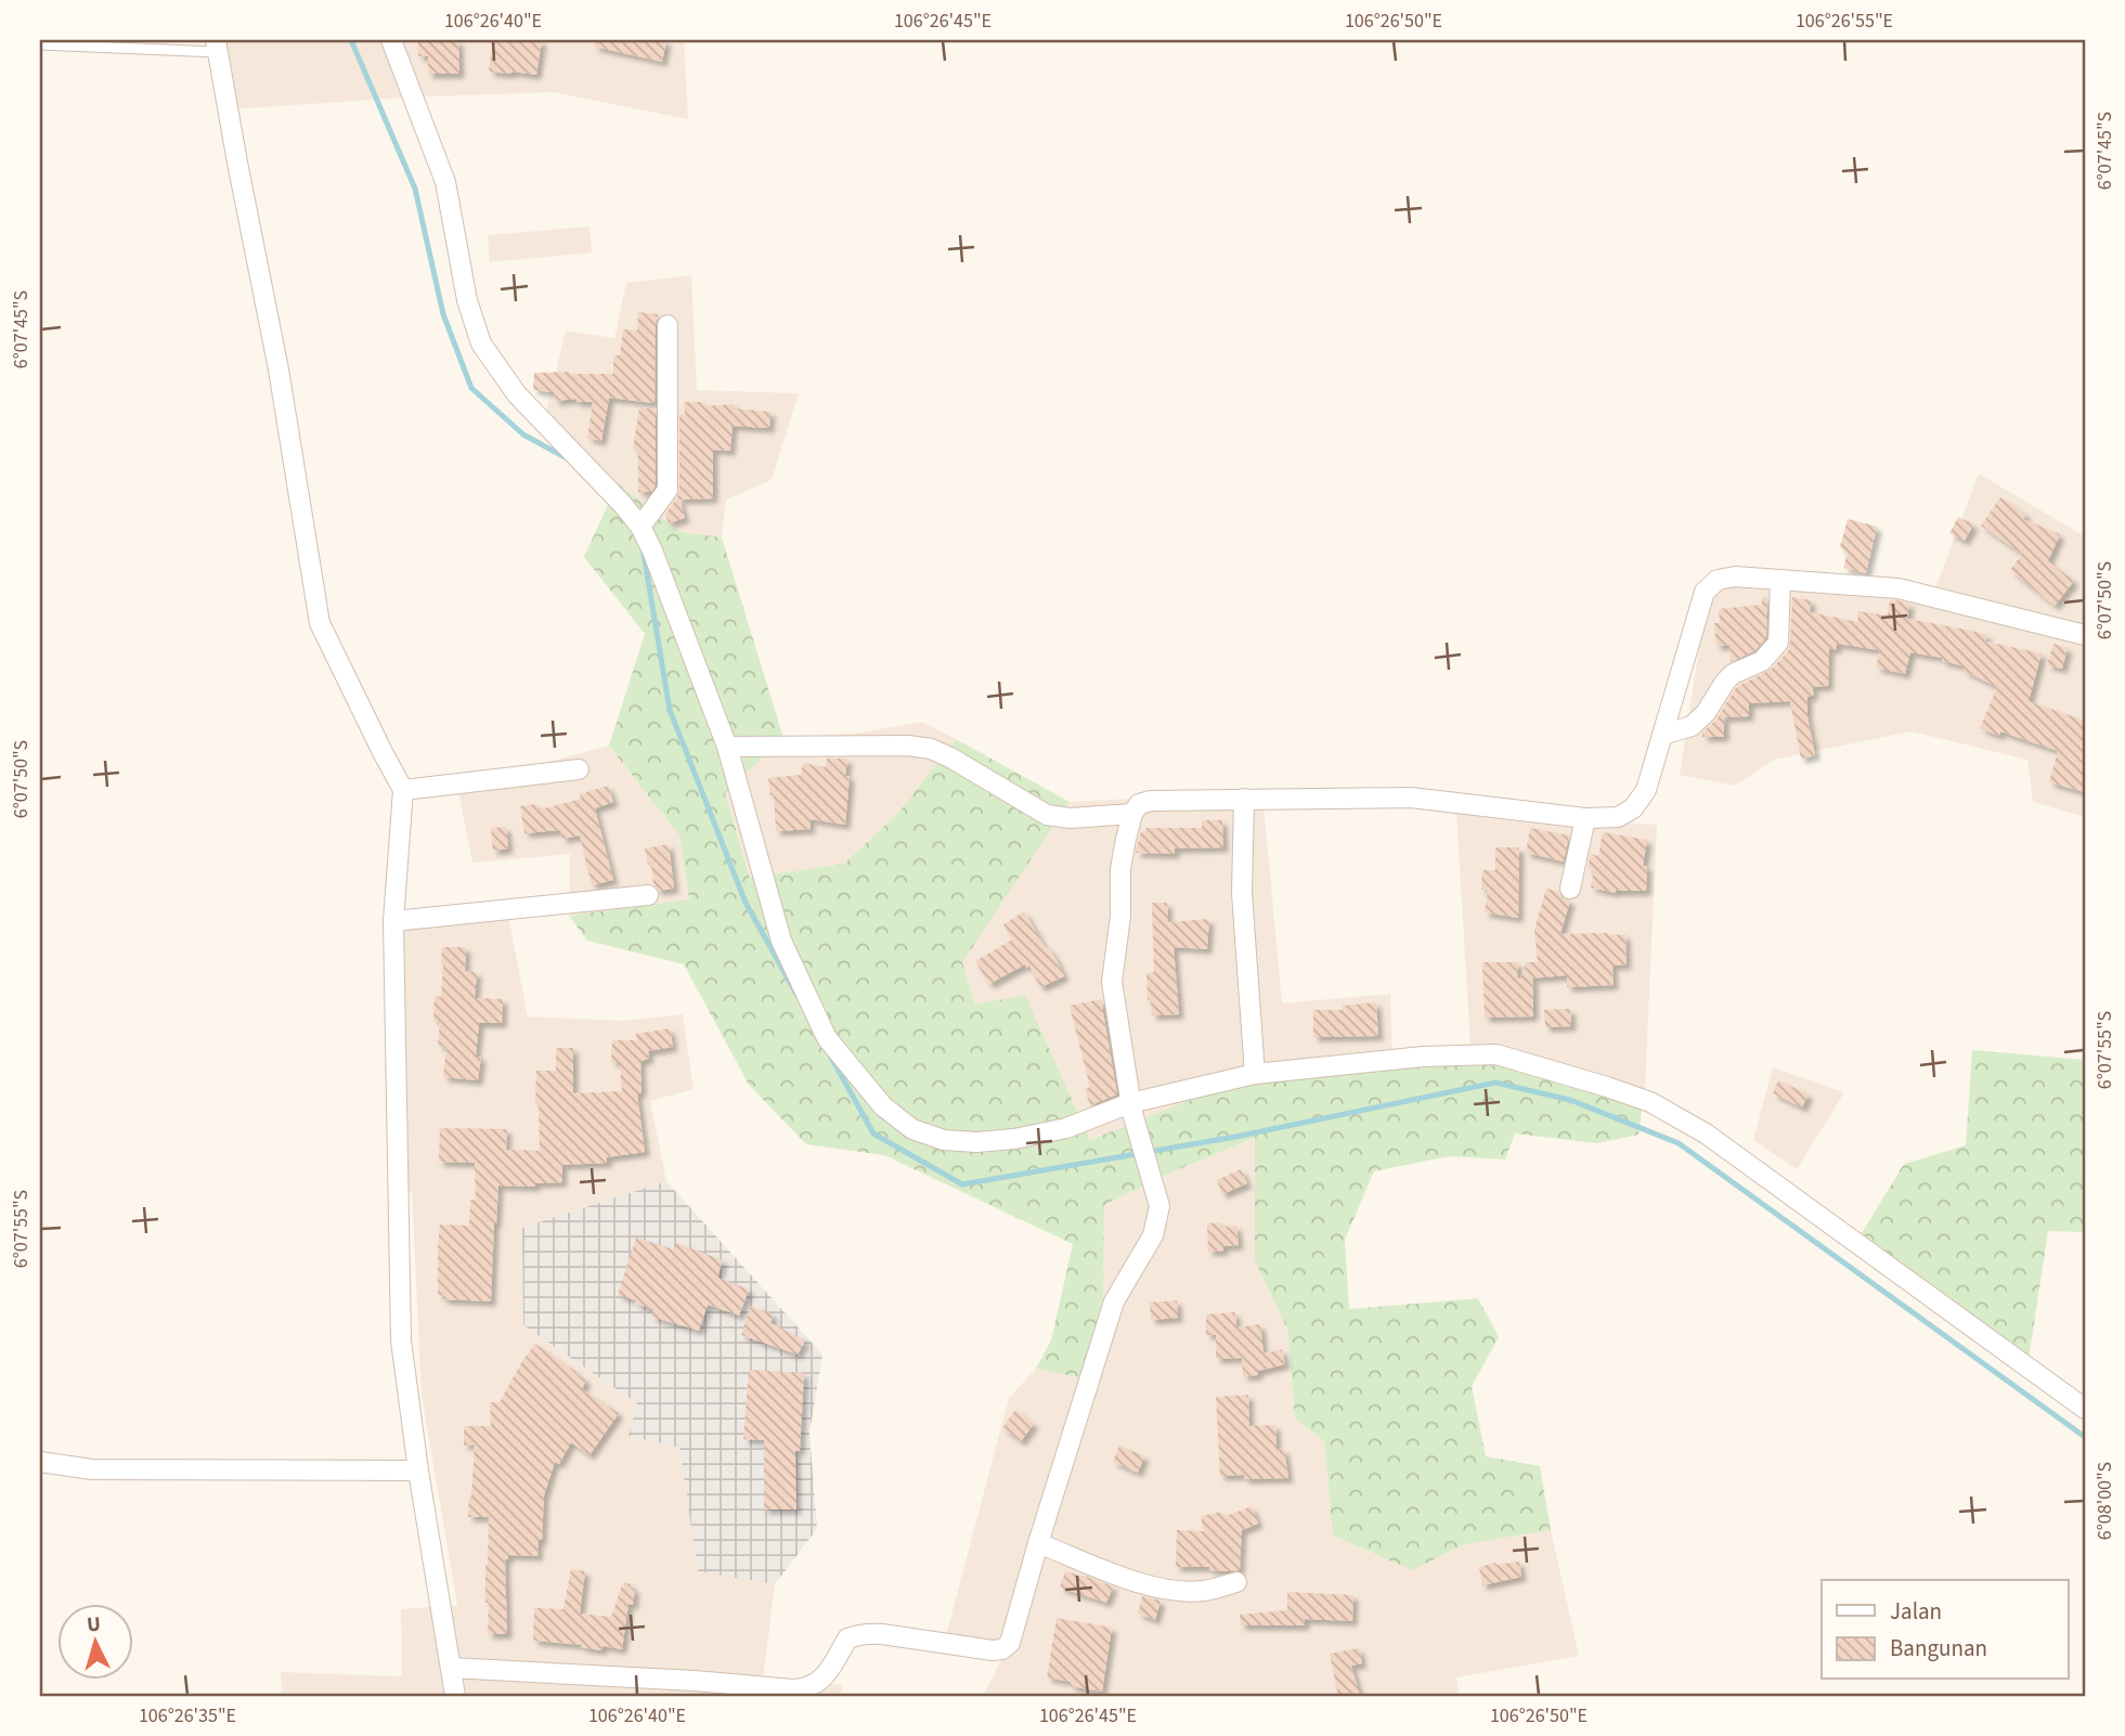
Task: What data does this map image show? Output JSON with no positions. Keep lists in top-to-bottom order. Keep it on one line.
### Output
{"legend":["Jalan","Bangunan"],"north":"top","coordinates":["106°26'40\"E","106°26'45\"E","106°26'50\"E","106°26'55\"E","6°07'45\"S","6°07'50\"S","6°07'55\"S","6°08'00\"S","106°26'35\"E"]}
